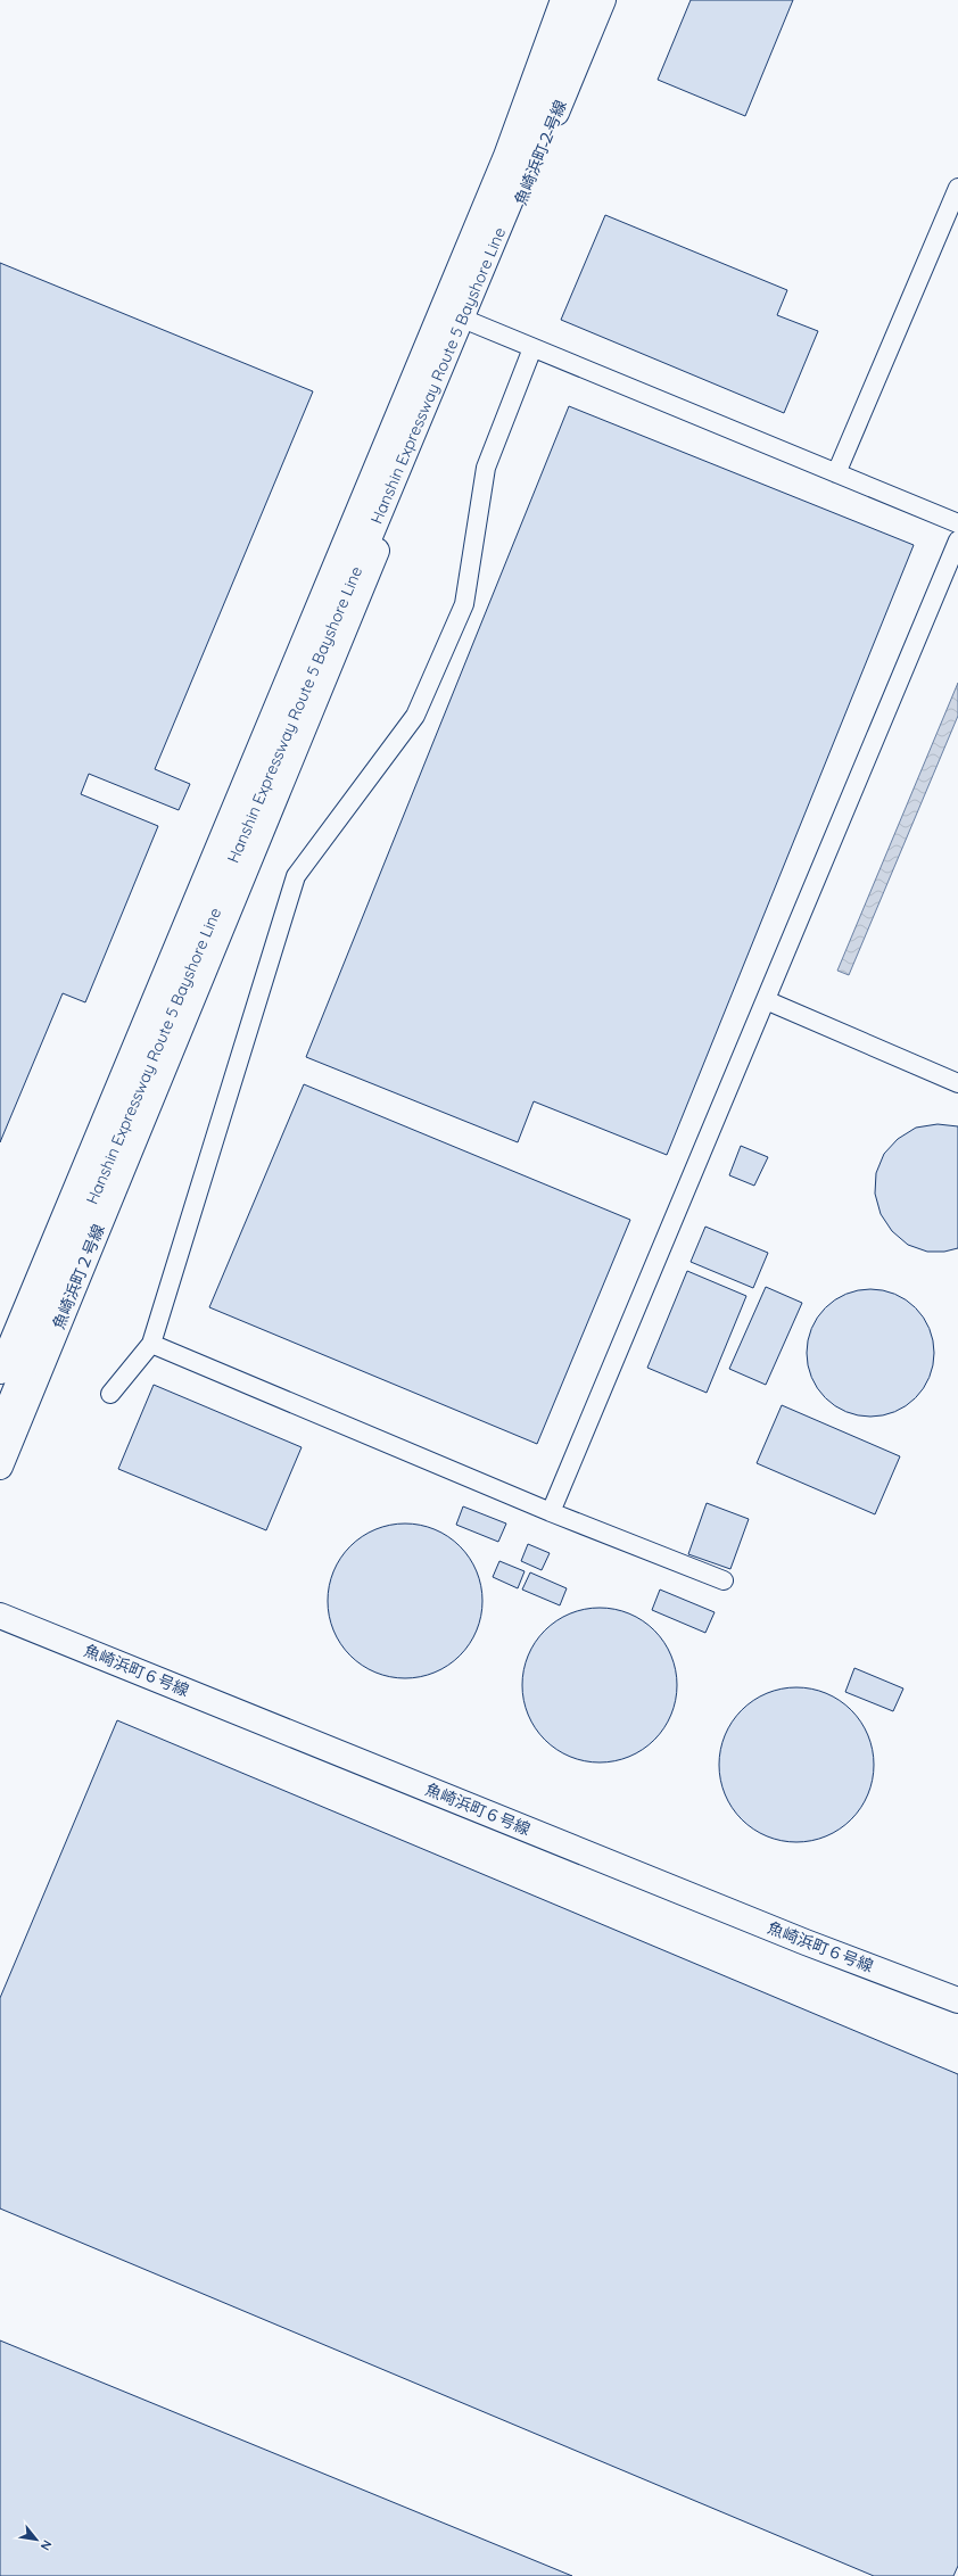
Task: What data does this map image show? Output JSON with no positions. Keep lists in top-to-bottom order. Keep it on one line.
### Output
{"streets":{"main road":["魚崎浜町２号線","Hanshin Expressway Route 5 Bayshore Line","魚崎浜町６号線"]},"north":"bottom right"}
